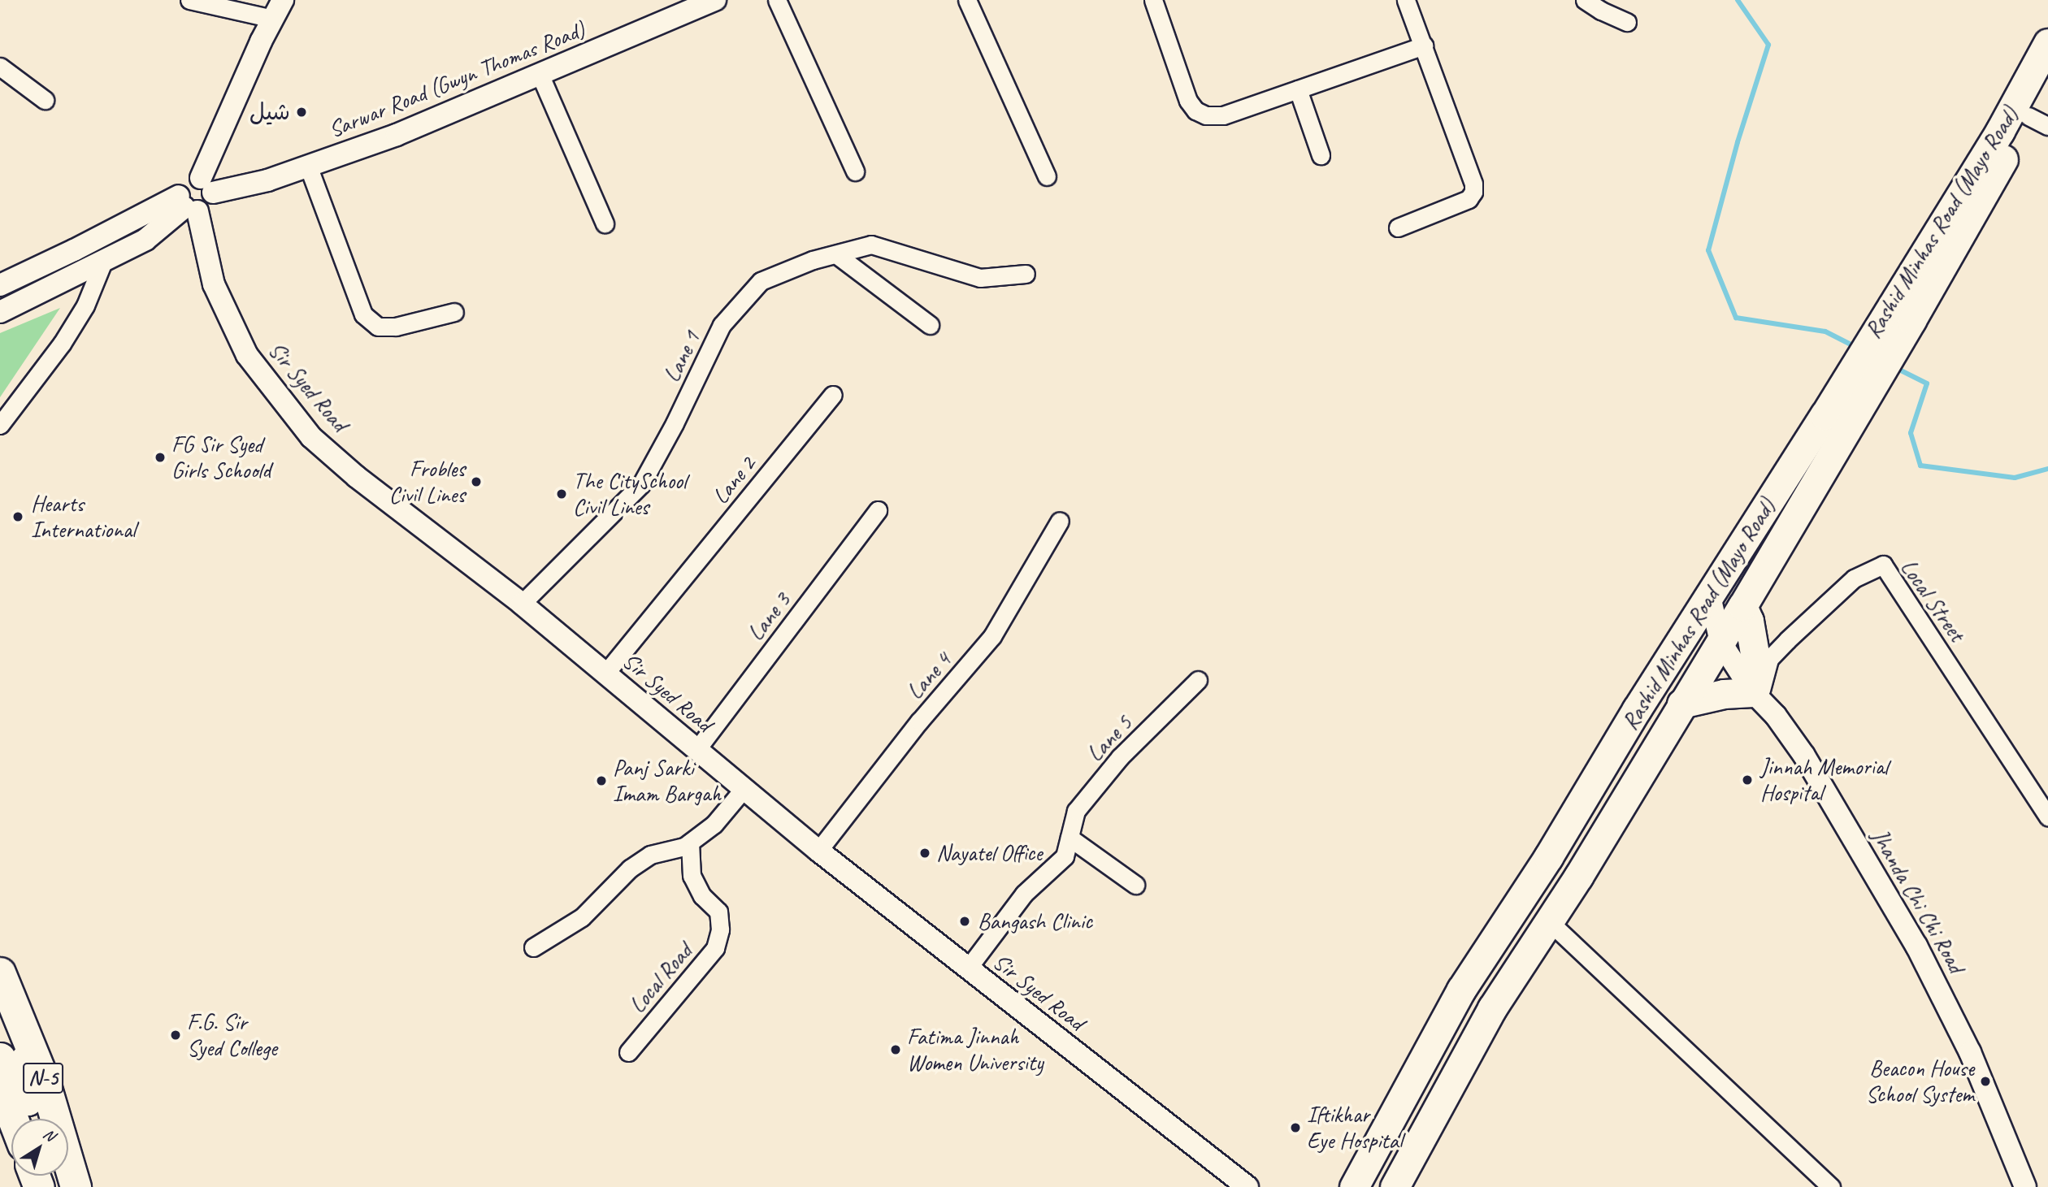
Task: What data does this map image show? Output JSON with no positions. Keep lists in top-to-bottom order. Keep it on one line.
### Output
{"streets":{"highway":["N-5"],"main road":["Rashid Minhas Road (Mayo Road)"],"street":["Sarwar Road (Gwyn Thomas Road)","Lane 1","Sir Syed Road","Lane 2","Local Street","Lane 3","Lane 4","Lane 5","Jhanda Chi Chi Road","Local Road"]},"crossings":[["Sarwar Road (Gwyn Thomas Road)","Sir Syed Road"],["Rashid Minhas Road (Mayo Road)","Jhanda Chi Chi Road"],["Lane 1","Sir Syed Road"],["Sir Syed Road","Lane 2"],["Sir Syed Road","Lane 3"],["Sir Syed Road","Lane 4"],["Sir Syed Road","Lane 5"],["Local Street","Jhanda Chi Chi Road"]],"places":["شیل","FG Sir Syed Girls Schoold","Frobles Civil Lines","The CitySchool Civil Lines","Hearts International","Jinnah Memorial Hospital","Panj Sarki Imam Bargah","Nayatel Office","Bangash Clinic","F.G. Sir Syed College","Fatima Jinnah Women University","Beacon House School System","Iftikhar Eye Hospital"],"north":"top right"}
